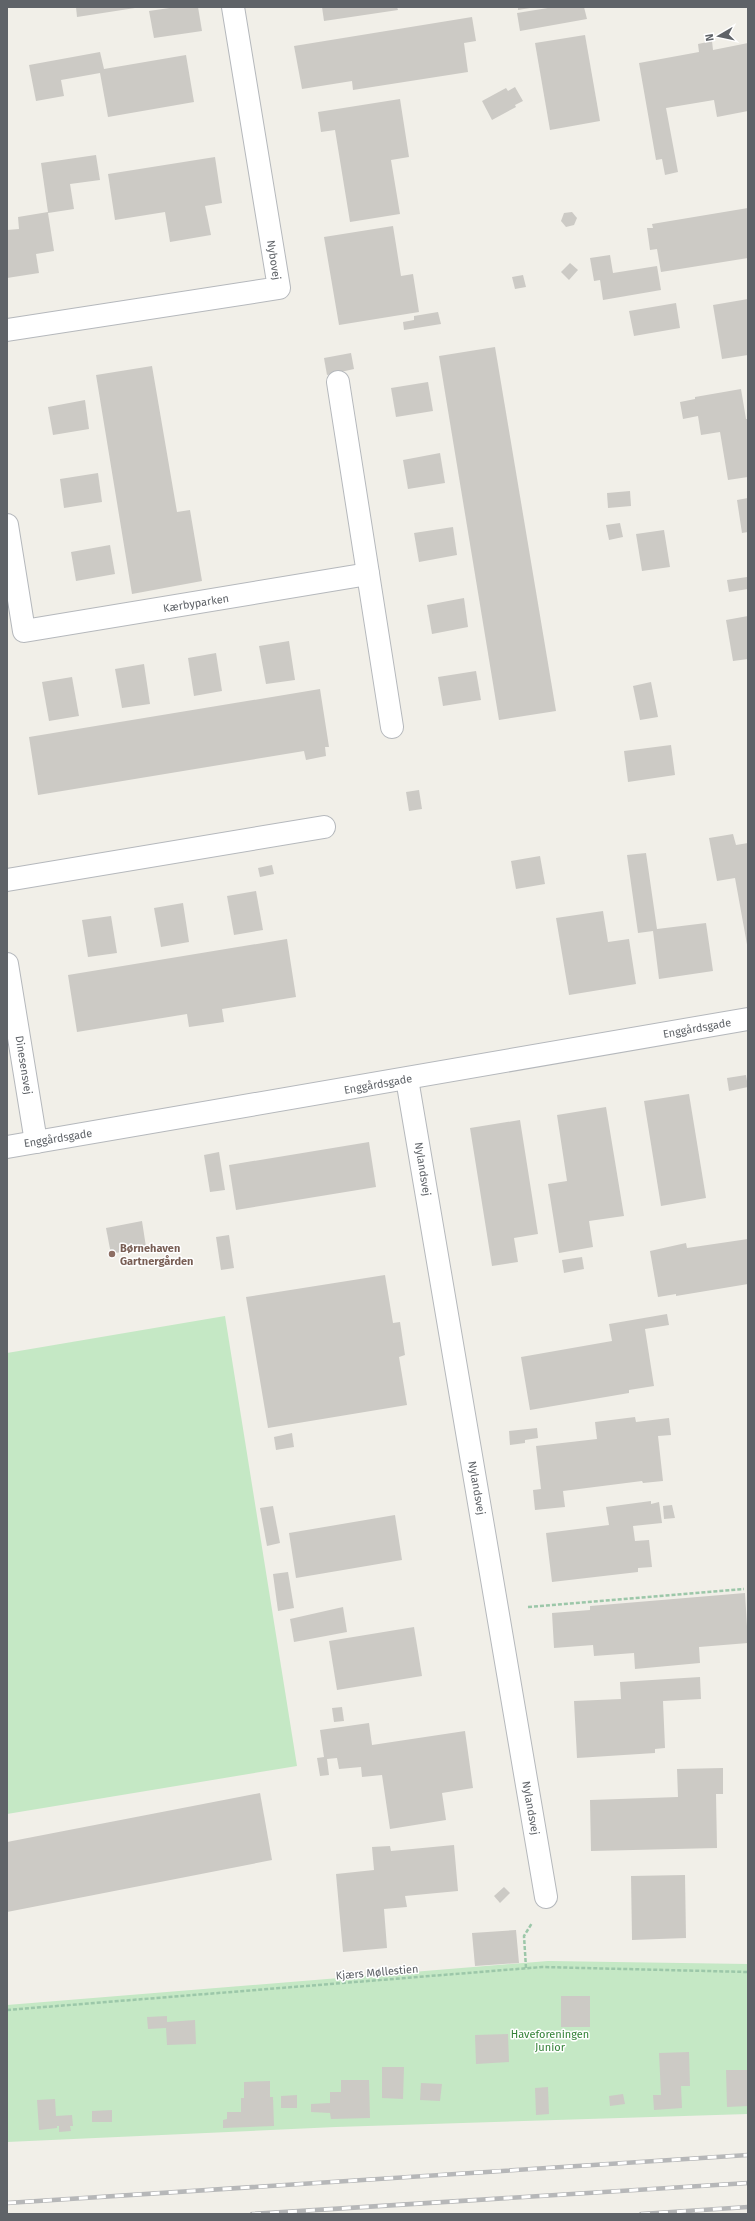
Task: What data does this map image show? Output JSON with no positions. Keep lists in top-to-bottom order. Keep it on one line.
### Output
{"streets":{"street":["Nybovej","Kærbyparken","Enggårdsgade","Dinesensvej","Nylandsvej"],"path":["Kjærs Møllestien"]},"crossings":[["Enggårdsgade","Dinesensvej"],["Enggårdsgade","Nylandsvej"]],"parks":["Haveforeningen Junior"],"places":["Børnehaven Gartnergården"],"north":"left"}
